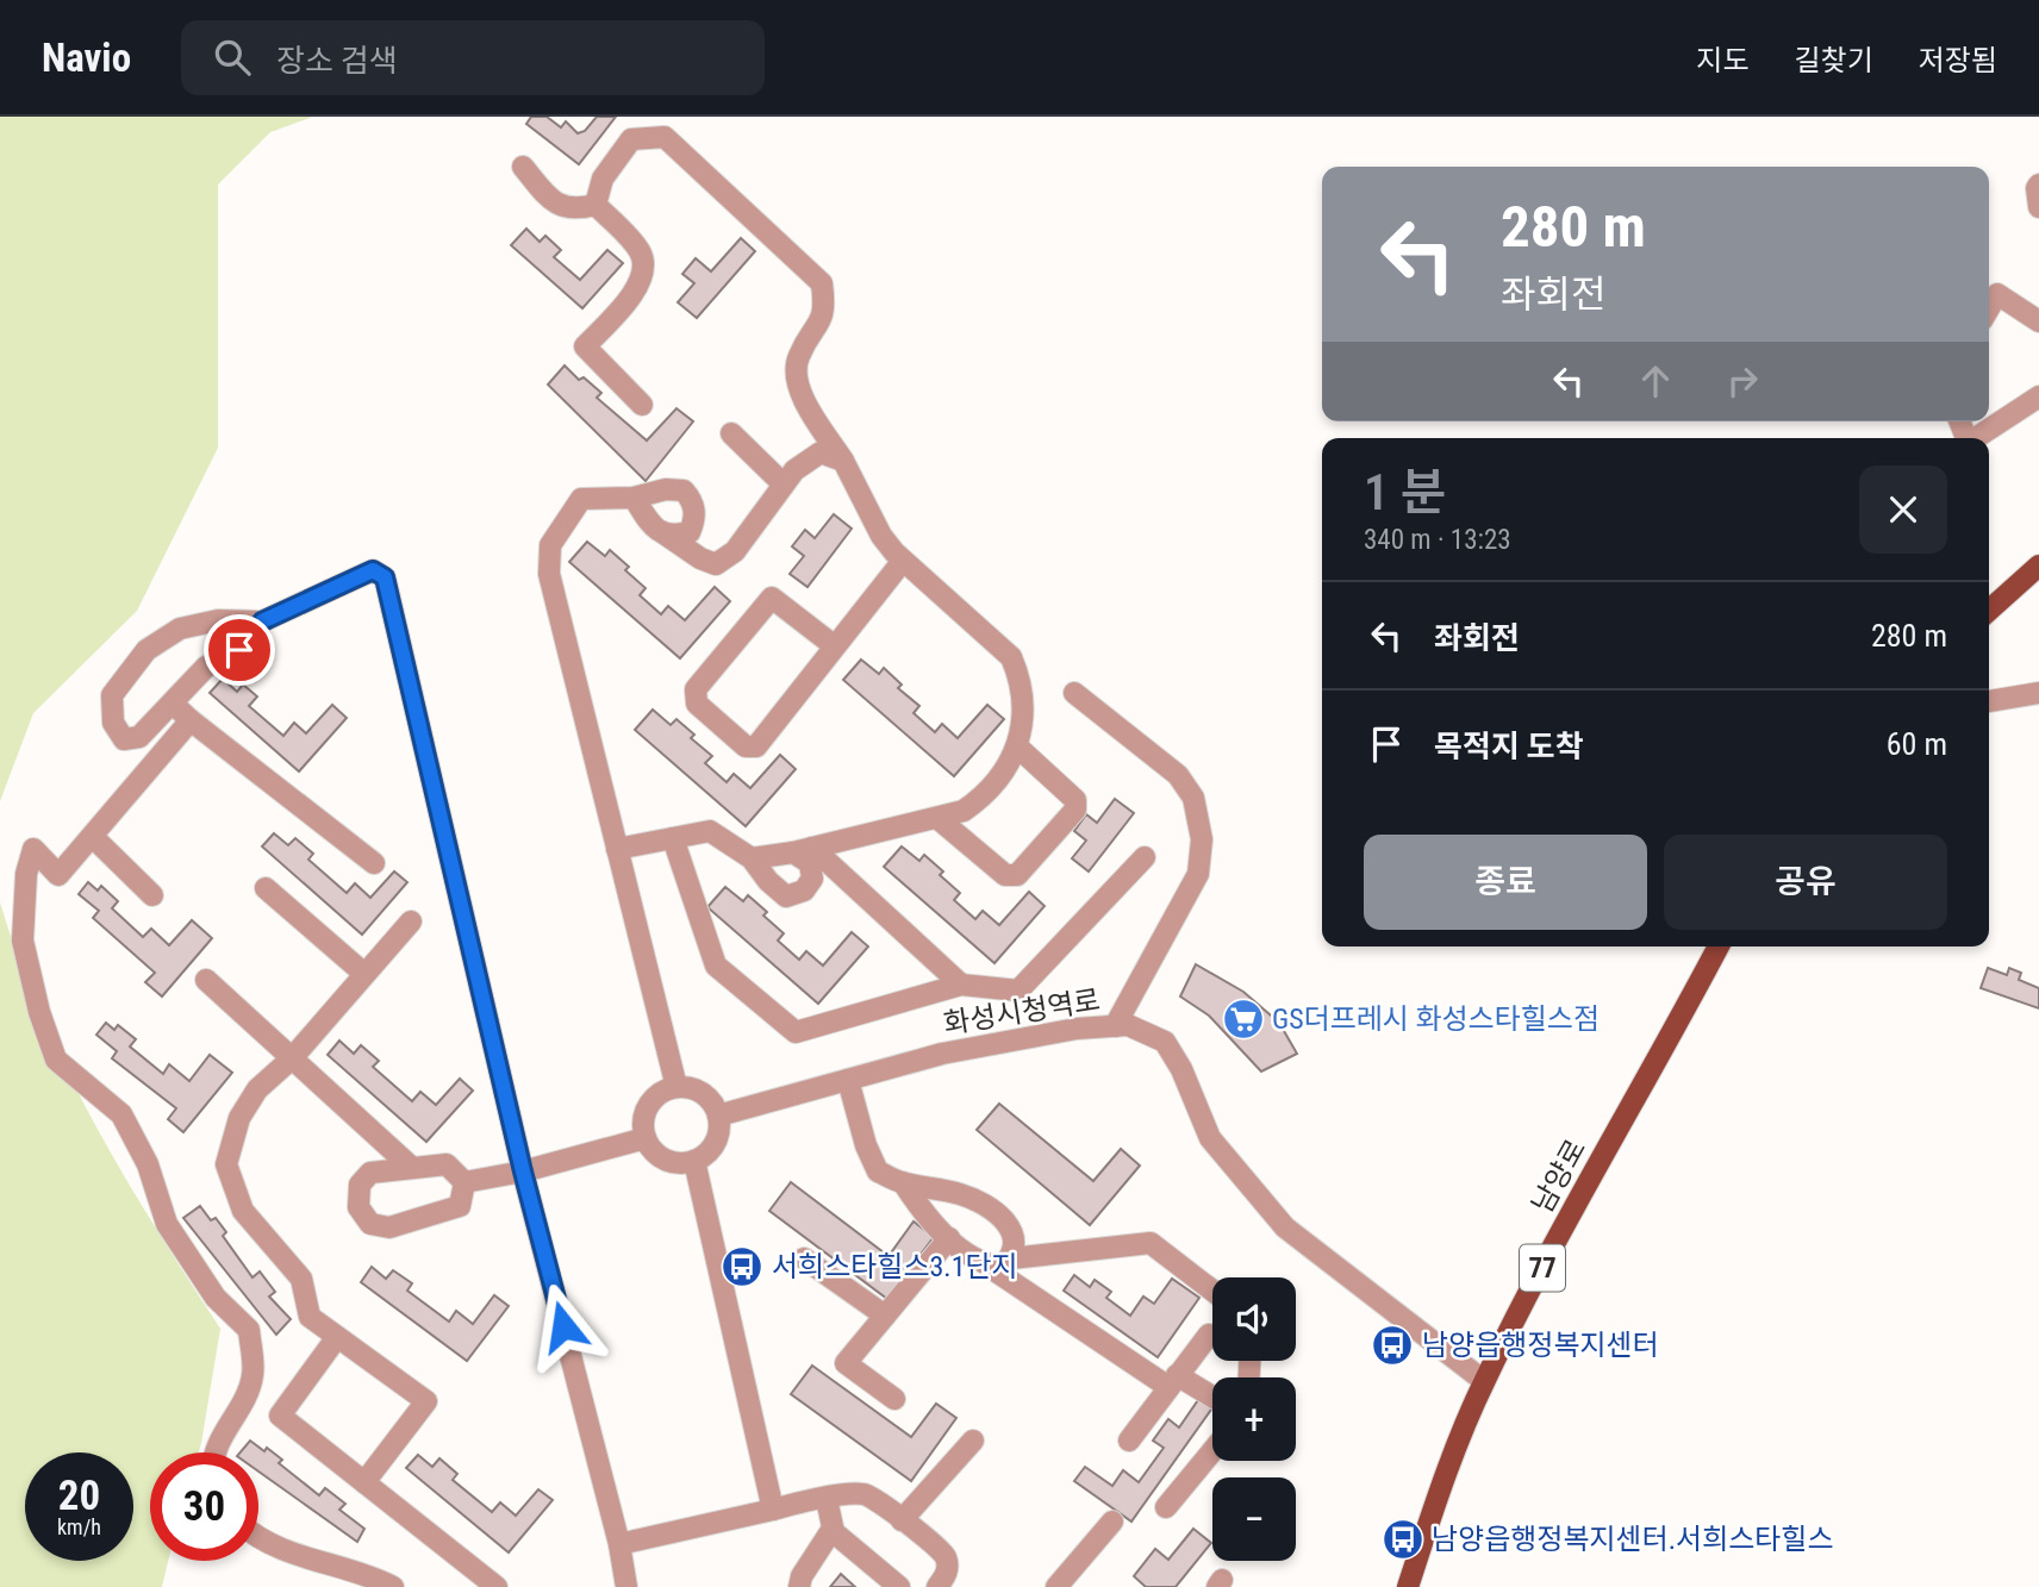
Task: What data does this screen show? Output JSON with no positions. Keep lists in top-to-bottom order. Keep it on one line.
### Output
{"streets":{"main road":["남양로","77"],"street":["화성시청역로"]},"crossings":[["화성시청역로","남양로"]],"places":{"supermarket":["GS더프레시 화성스타힐스점"],"bus stop":["서희스타힐스3.1단지","남양읍행정복지센터","남양읍행정복지센터.서희스타힐스"]},"page":{"header":"Navio","search":"장소 검색","nav":["지도","길찾기","저장됨"],"turn":["280 m","좌회전"],"heading":["1 분","340 m · 13:23"],"list":[{"name":"좌회전","value":"280 m"},{"name":"목적지 도착","value":"60 m"}],"buttons":["종료","공유"],"map_buttons":["+","−"],"speed":"20 km/h","limit":"30"}}
